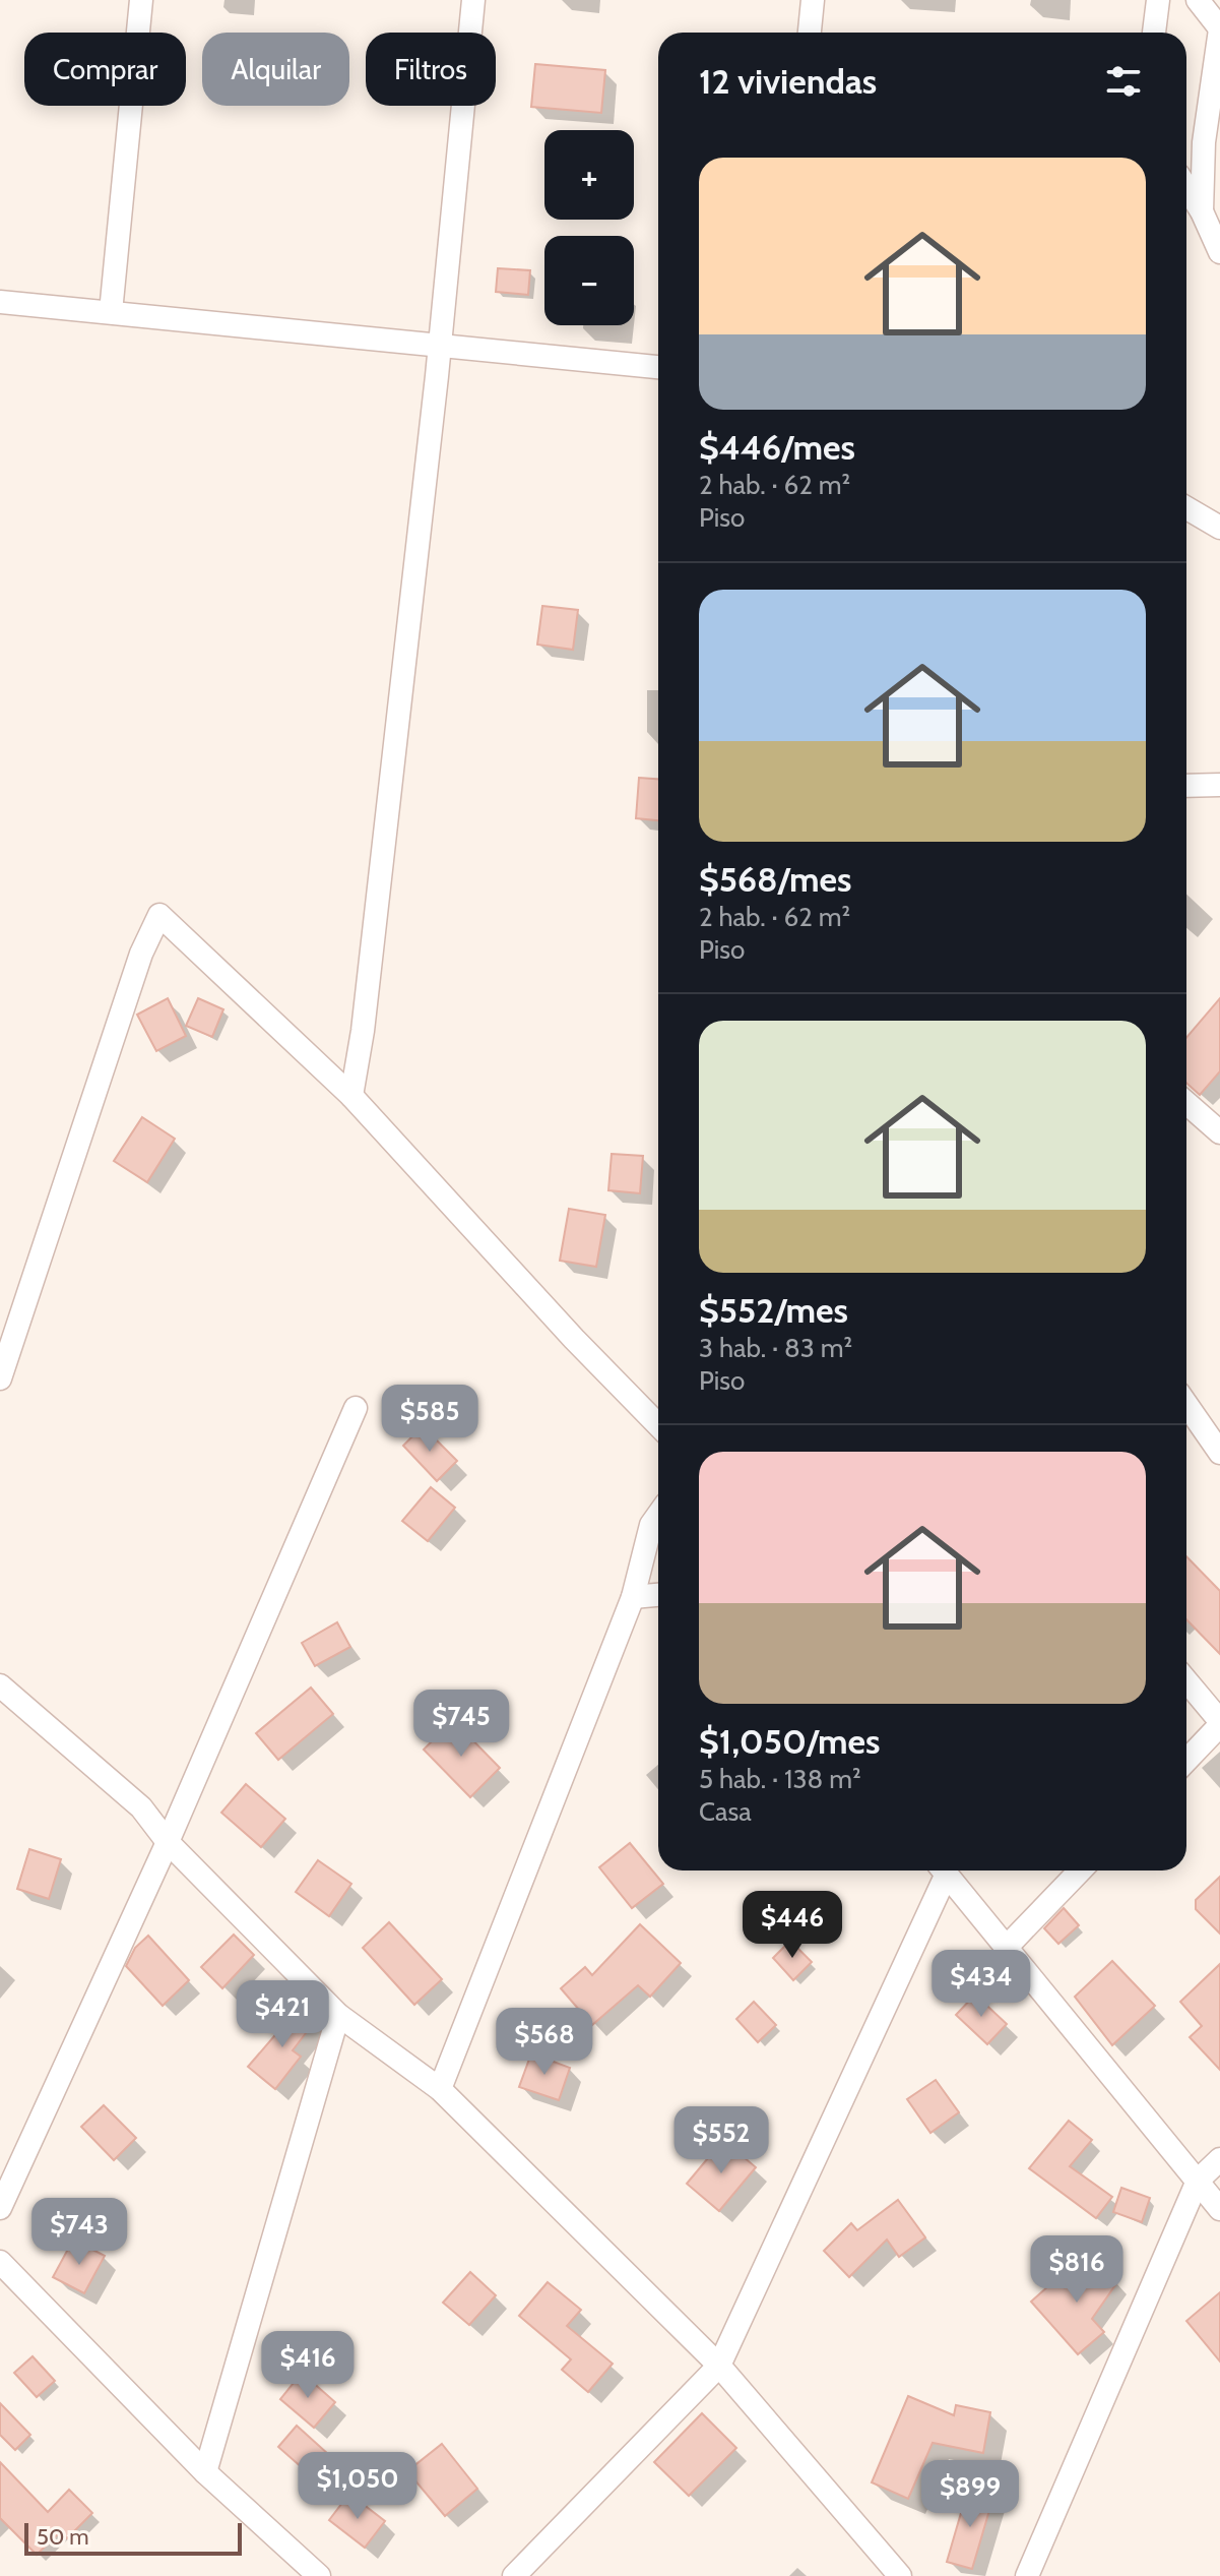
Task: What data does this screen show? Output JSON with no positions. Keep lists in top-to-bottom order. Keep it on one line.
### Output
{"scale_bar":"50 m","page":{"chip":["Comprar","Alquilar","Filtros"],"heading":"12 viviendas","map_buttons":["+","−"],"list":[{"name":"$446/mes","note":"2 hab. · 62 m² · Piso"},{"name":"$568/mes","note":"2 hab. · 62 m² · Piso"},{"name":"$552/mes","note":"3 hab. · 83 m² · Piso"},{"name":"$1,050/mes","note":"5 hab. · 138 m² · Casa"}],"price":["$585","$745","$446","$434","$421","$568","$552","$743","$816","$416","$1,050","$899"],"scale":"50 m"}}
